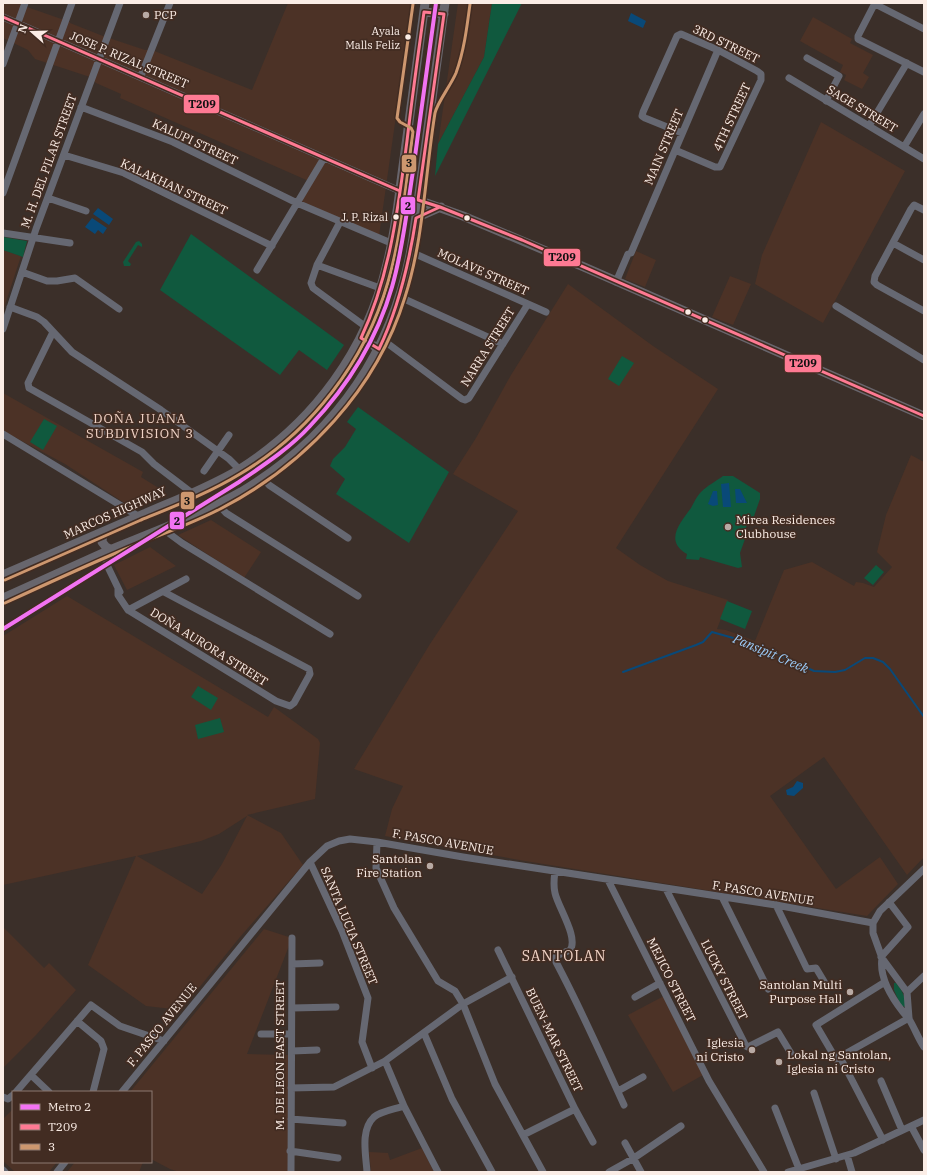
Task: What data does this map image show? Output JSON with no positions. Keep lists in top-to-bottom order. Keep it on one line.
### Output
{"streets":{"main road":["MARCOS HIGHWAY"],"street":["3RD STREET","JOSE P. RIZAL STREET","SAGE STREET","4TH STREET","KALUPI STREET","MAIN STREET","M. H. DEL PILAR STREET","KALAKHAN STREET","MOLAVE STREET","NARRA STREET","DOÑA AURORA STREET","F. PASCO AVENUE","SANTA LUCIA STREET","MEJICO STREET","LUCKY STREET","BUEN-MAR STREET","M. DE LEON EAST STREET"]},"crossings":[["3RD STREET","4TH STREET"],["3RD STREET","MAIN STREET"],["JOSE P. RIZAL STREET","M. H. DEL PILAR STREET"],["JOSE P. RIZAL STREET","MARCOS HIGHWAY"],["4TH STREET","MAIN STREET"],["KALUPI STREET","M. H. DEL PILAR STREET"],["M. H. DEL PILAR STREET","KALAKHAN STREET"],["MOLAVE STREET","NARRA STREET"],["F. PASCO AVENUE","SANTA LUCIA STREET"],["F. PASCO AVENUE","MEJICO STREET"],["F. PASCO AVENUE","LUCKY STREET"]],"districts":["DOÑA JUANA SUBDIVISION 3","SANTOLAN"],"water":["Pansipit Creek"],"places":["PCP","Ayala Malls Feliz","J. P. Rizal","Mirea Residences Clubhouse","Santolan Fire Station","Santolan Multi Purpose Hall","Iglesia ni Cristo","Lokal ng Santolan, Iglesia ni Cristo"],"lines":["metro line 2","transit line 3","transit line T209"],"legend":["Metro 2","T209","3"],"north":"left"}
